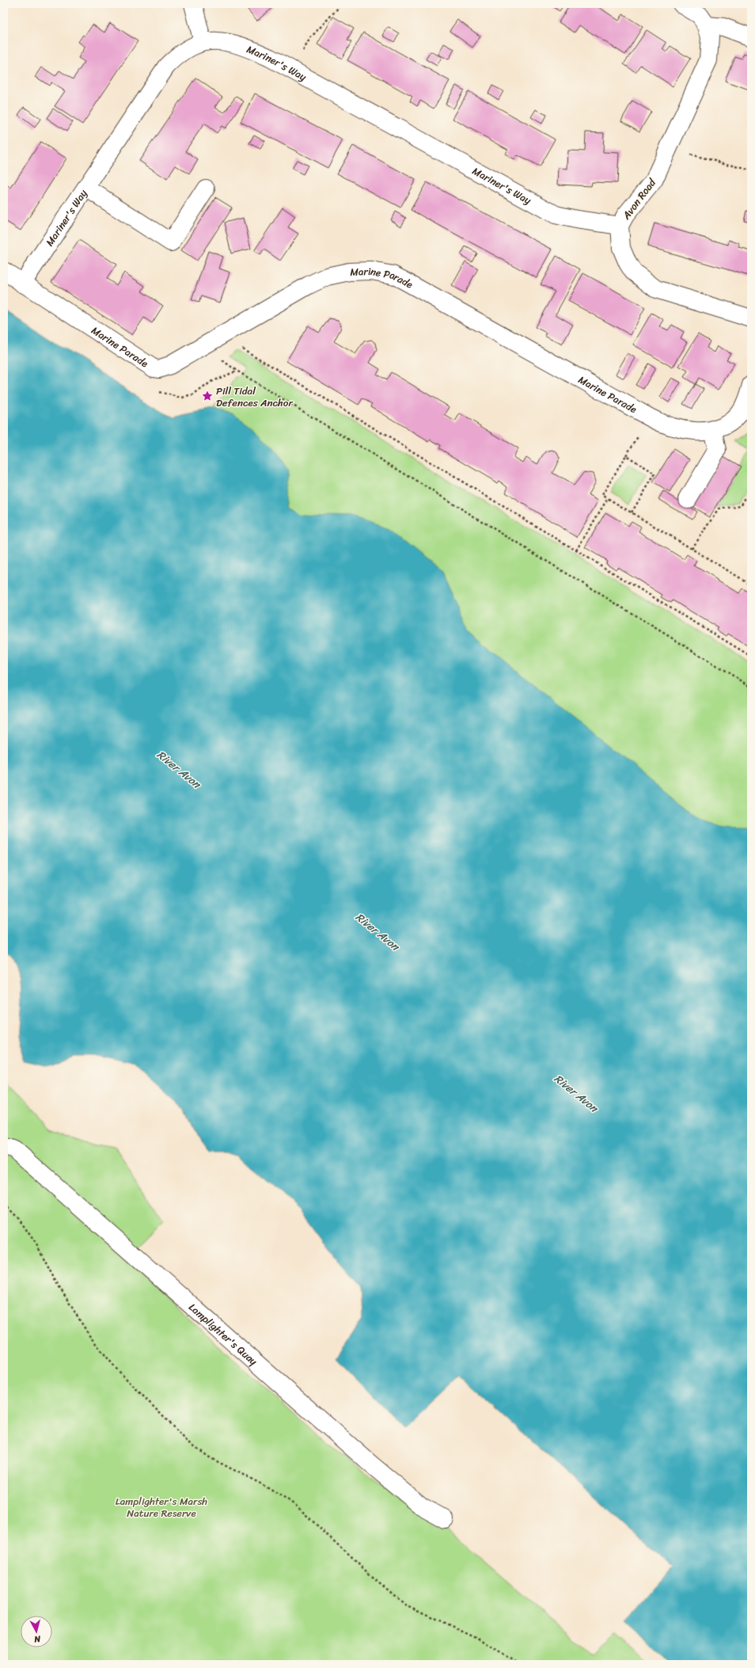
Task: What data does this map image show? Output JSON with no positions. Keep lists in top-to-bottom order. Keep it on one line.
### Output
{"streets":{"street":["Mariner's Way","Avon Road","Marine Parade","Lamplighter's Quay"]},"crossings":[["Mariner's Way","Avon Road"],["Mariner's Way","Marine Parade"]],"water":["River Avon"],"parks":["Lamplighter's Marsh Nature Reserve"],"places":{"place":["Pill Tidal Defences Anchor"]},"north":"bottom"}
